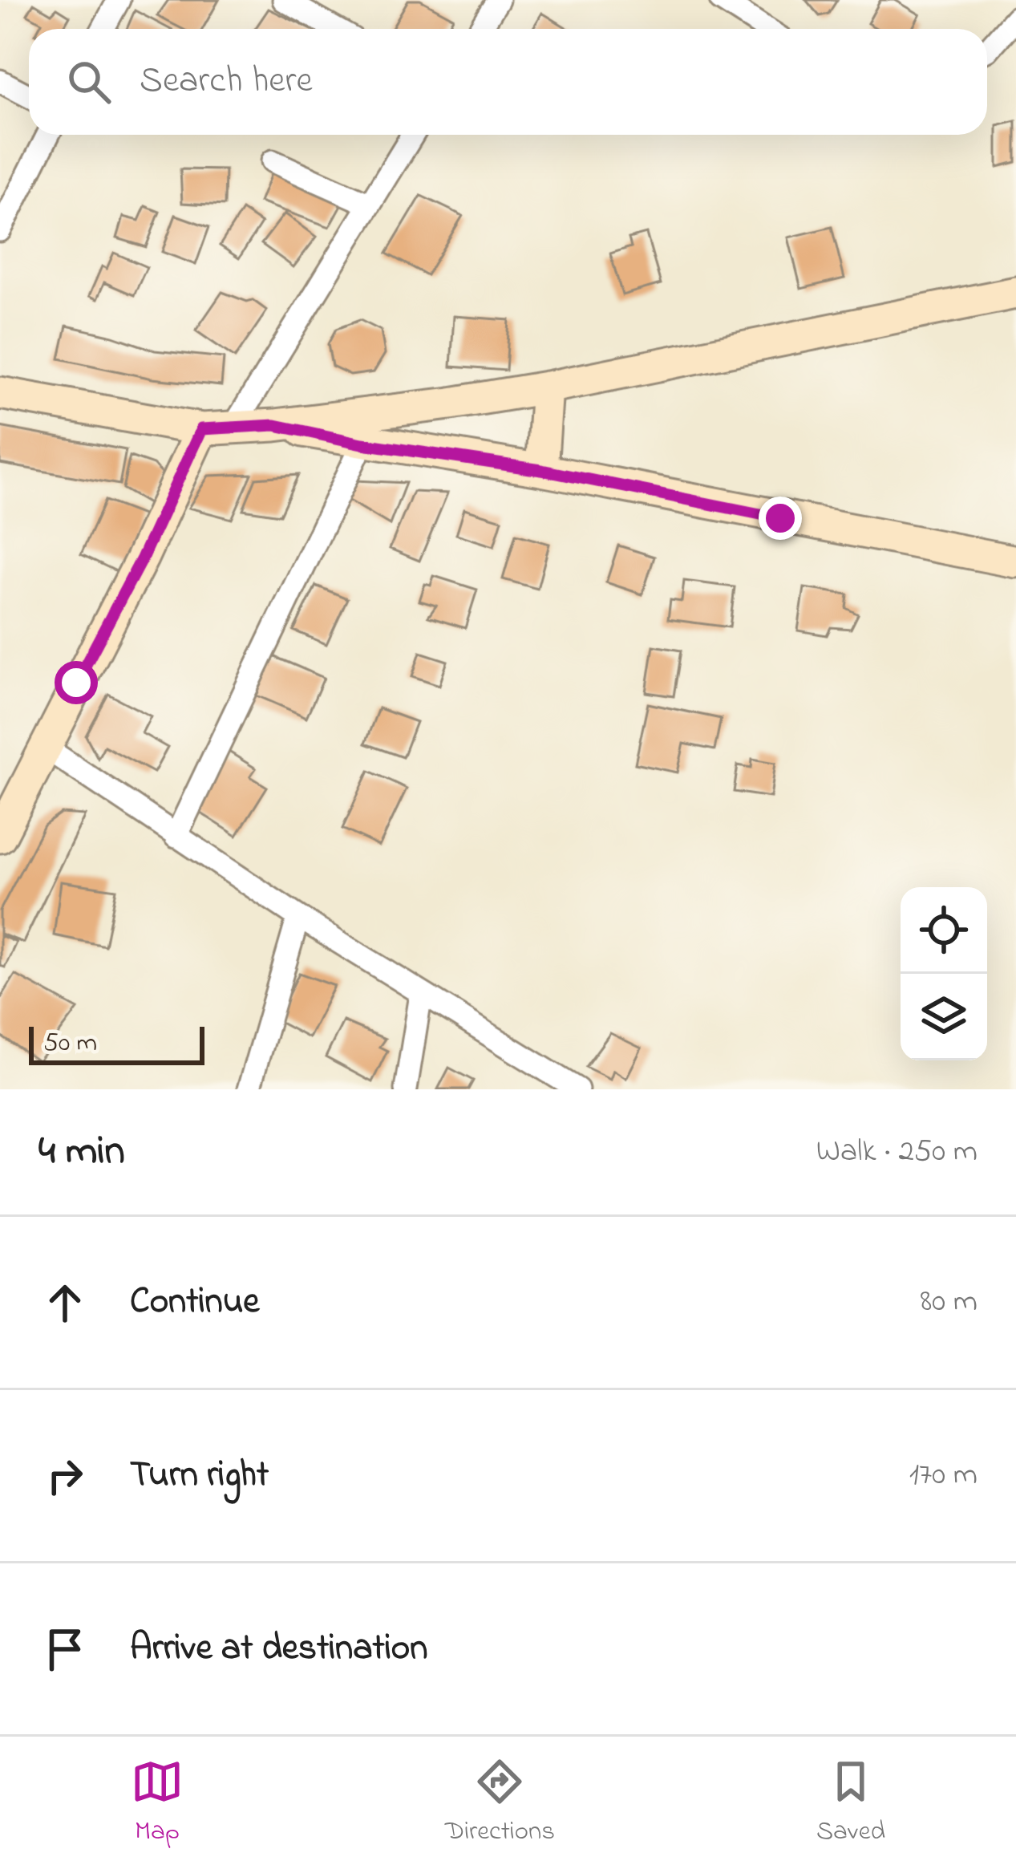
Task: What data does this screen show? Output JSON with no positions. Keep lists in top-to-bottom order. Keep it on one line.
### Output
{"scale_bar":"50 m","page":{"search":"Search here","scale":"50 m","heading":["4 min","Walk · 250 m"],"list":[["Continue","80 m"],["Turn right","170 m"],"Arrive at destination"],"nav":["Map","Directions","Saved"]}}
